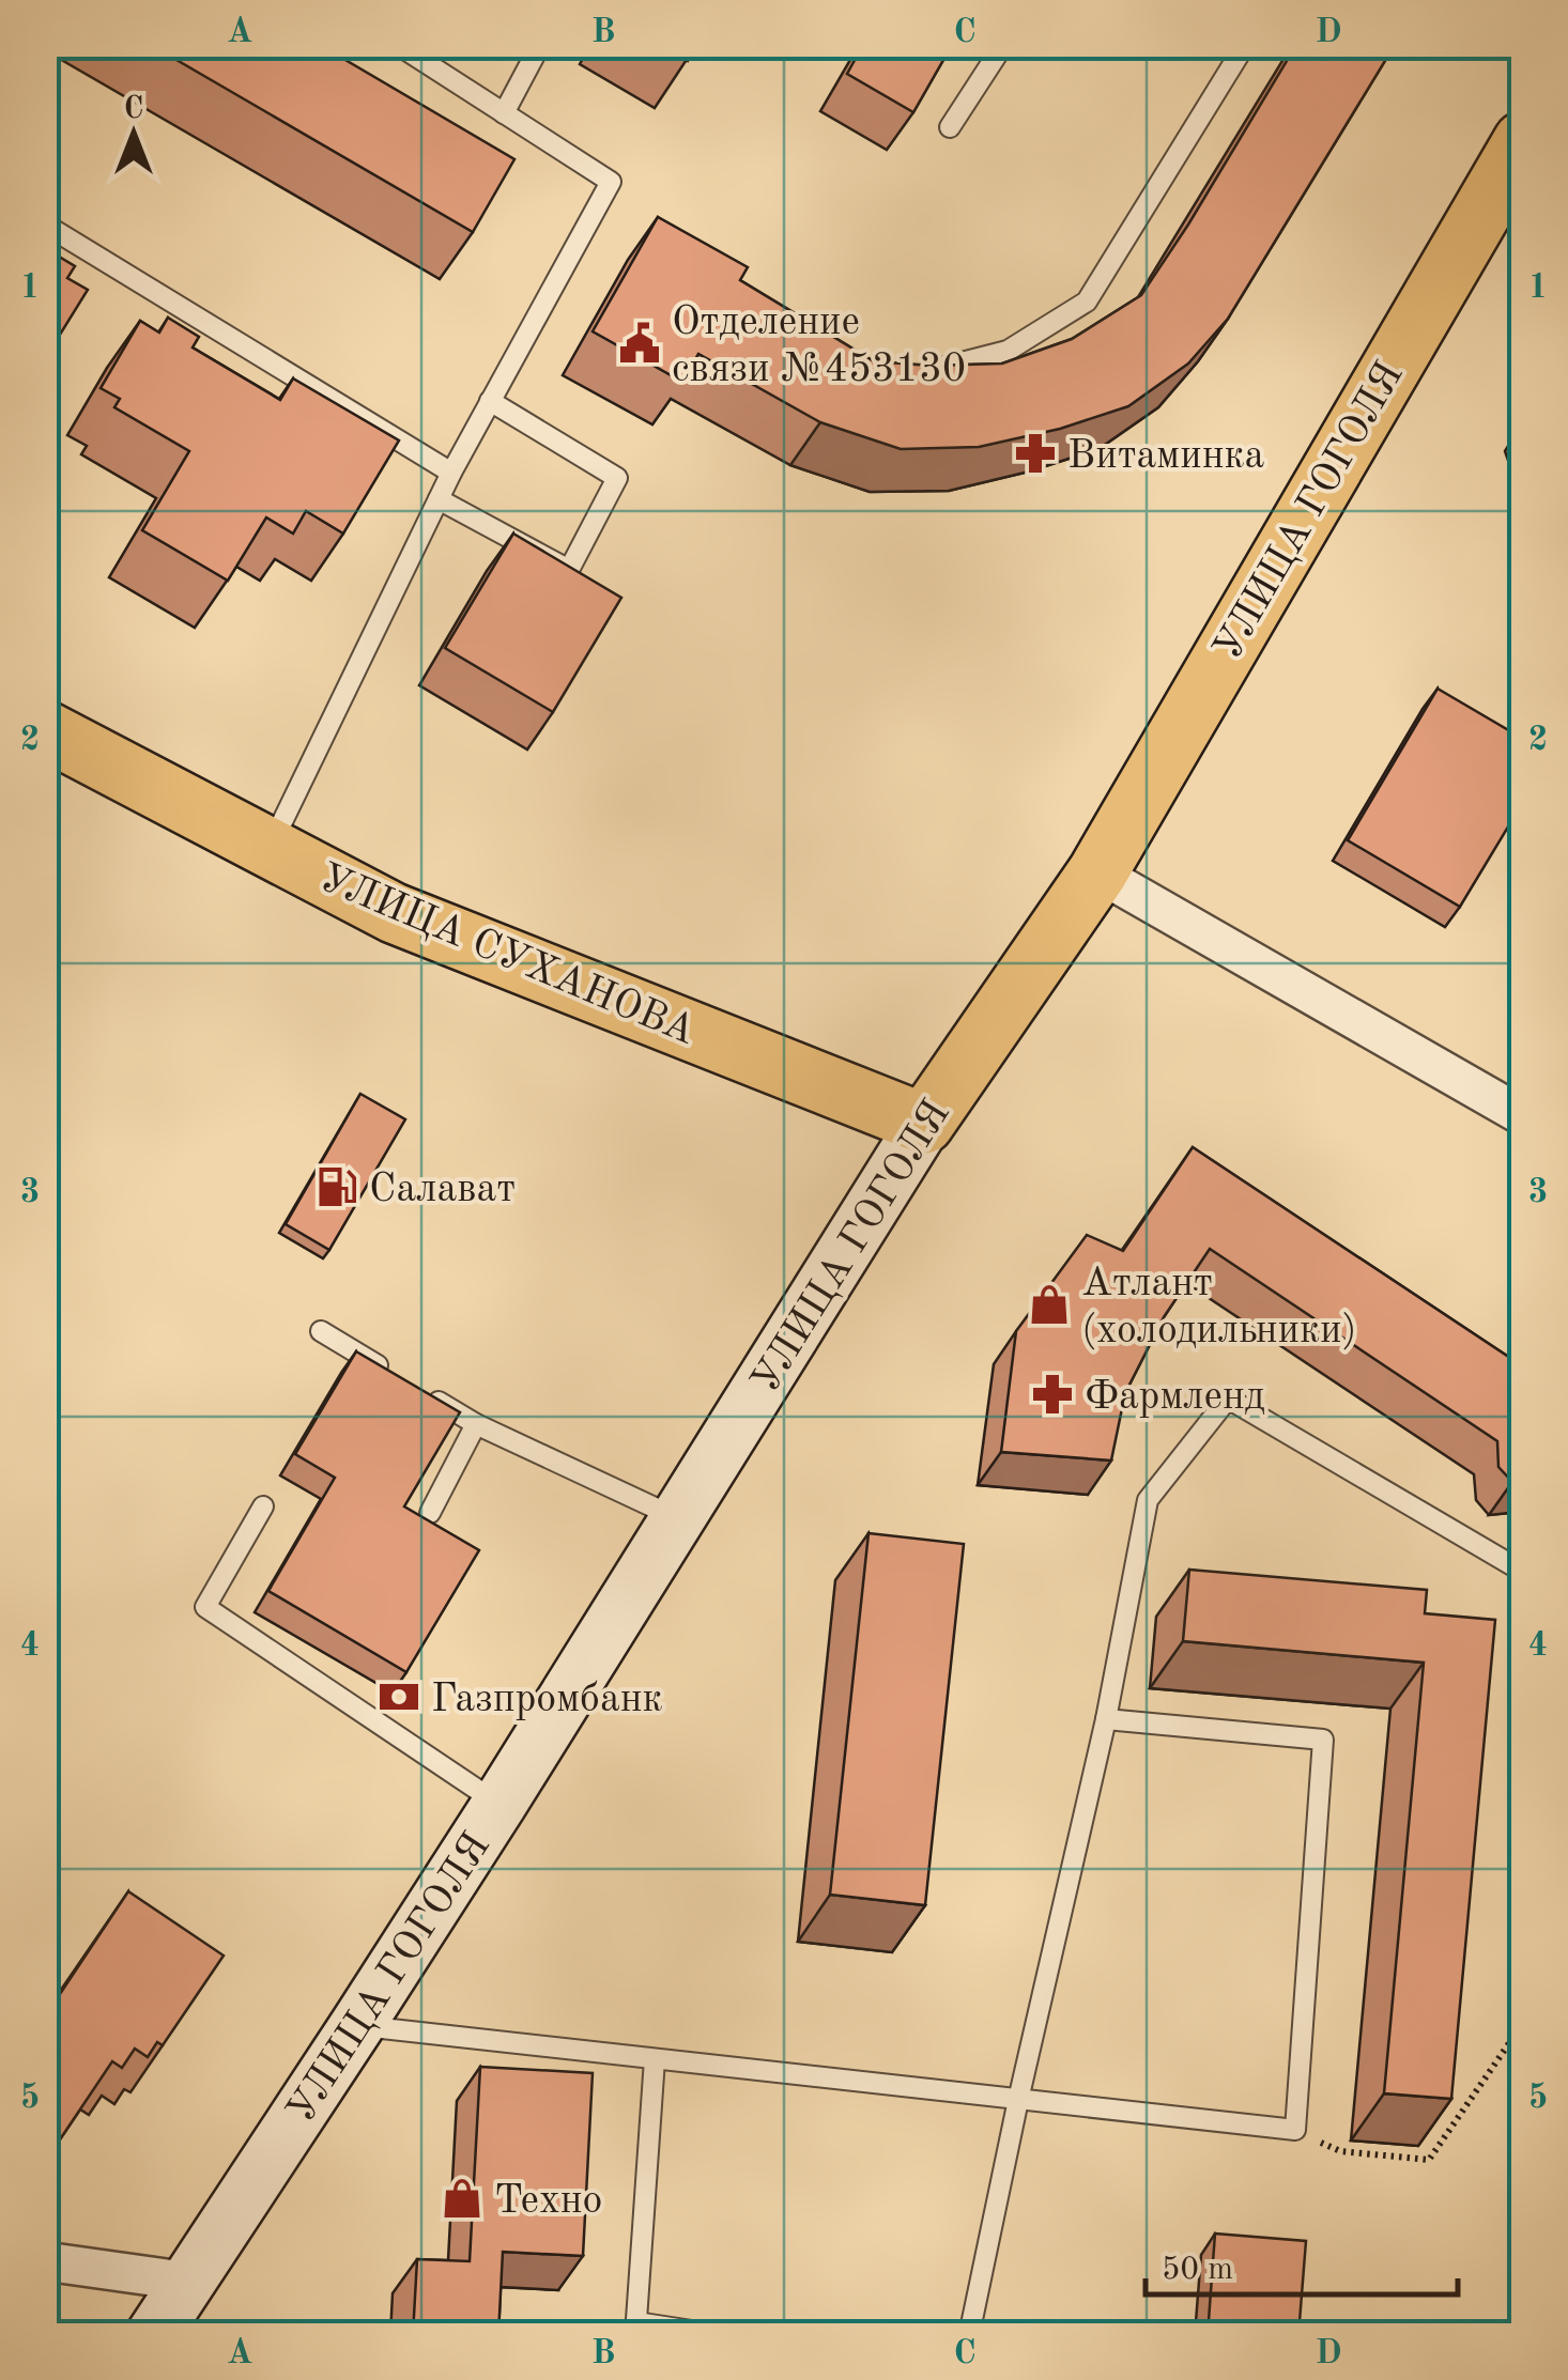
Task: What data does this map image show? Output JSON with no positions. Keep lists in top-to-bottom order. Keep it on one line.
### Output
{"streets":{"main road":["УЛИЦА ГОГОЛЯ","УЛИЦА СУХАНОВА"]},"crossings":[["УЛИЦА ГОГОЛЯ","УЛИЦА СУХАНОВА"]],"places":{"public building":["Отделение связи №453130"],"pharmacy":["Витаминка","Фармленд"],"fuel station":["Салават"],"shop":["Атлант (холодильники)","Техно"],"bank":["Газпромбанк"]},"scale_bar":"50 m","north":"top","grid":{"columns":["A","B","C","D"],"rows":["1","2","3","4","5"]}}
